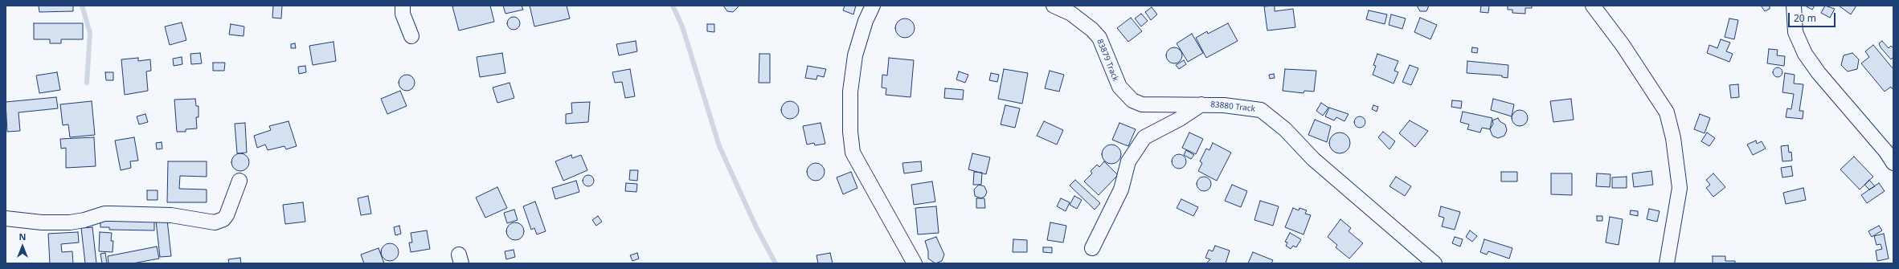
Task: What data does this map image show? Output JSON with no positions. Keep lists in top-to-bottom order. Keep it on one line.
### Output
{"streets":{"street":["83879 Track","83880 Track"]},"crossings":[["83879 Track","83880 Track"]],"scale_bar":"20 m","north":"top"}
